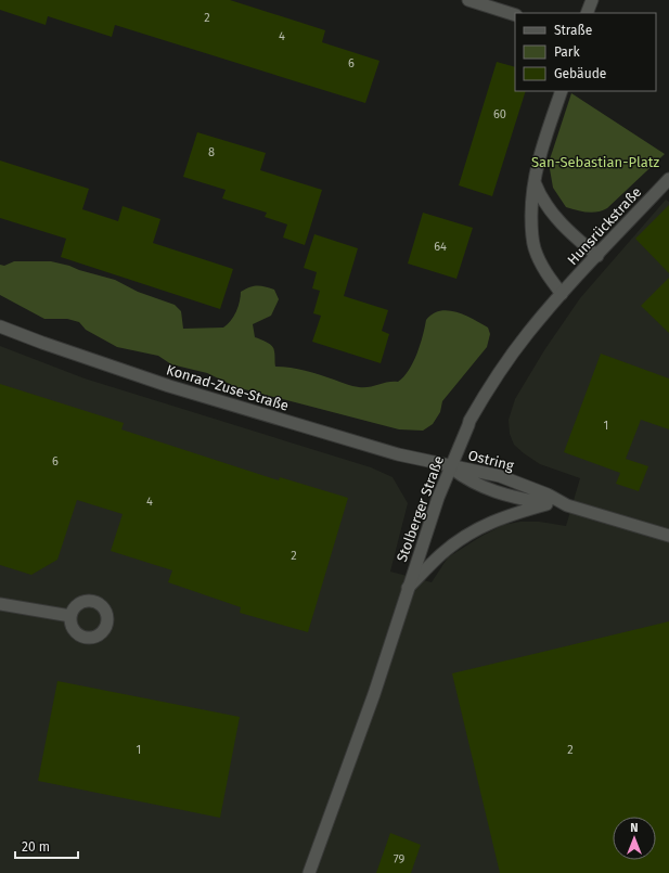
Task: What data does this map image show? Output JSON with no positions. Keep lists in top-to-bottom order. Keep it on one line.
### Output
{"streets":{"street":["Hunsrückstraße","Konrad-Zuse-Straße","Ostring","Stolberger Straße"]},"crossings":[["Hunsrückstraße","Stolberger Straße"],["Konrad-Zuse-Straße","Ostring"],["Konrad-Zuse-Straße","Stolberger Straße"],["Ostring","Stolberger Straße"]],"parks":["San-Sebastian-Platz"],"house_numbers":["2","4","6","60","8","64","1","6","4","2","1","2","79"],"legend":["Straße","Park","Gebäude"],"scale_bar":"20 m","north":"top"}
